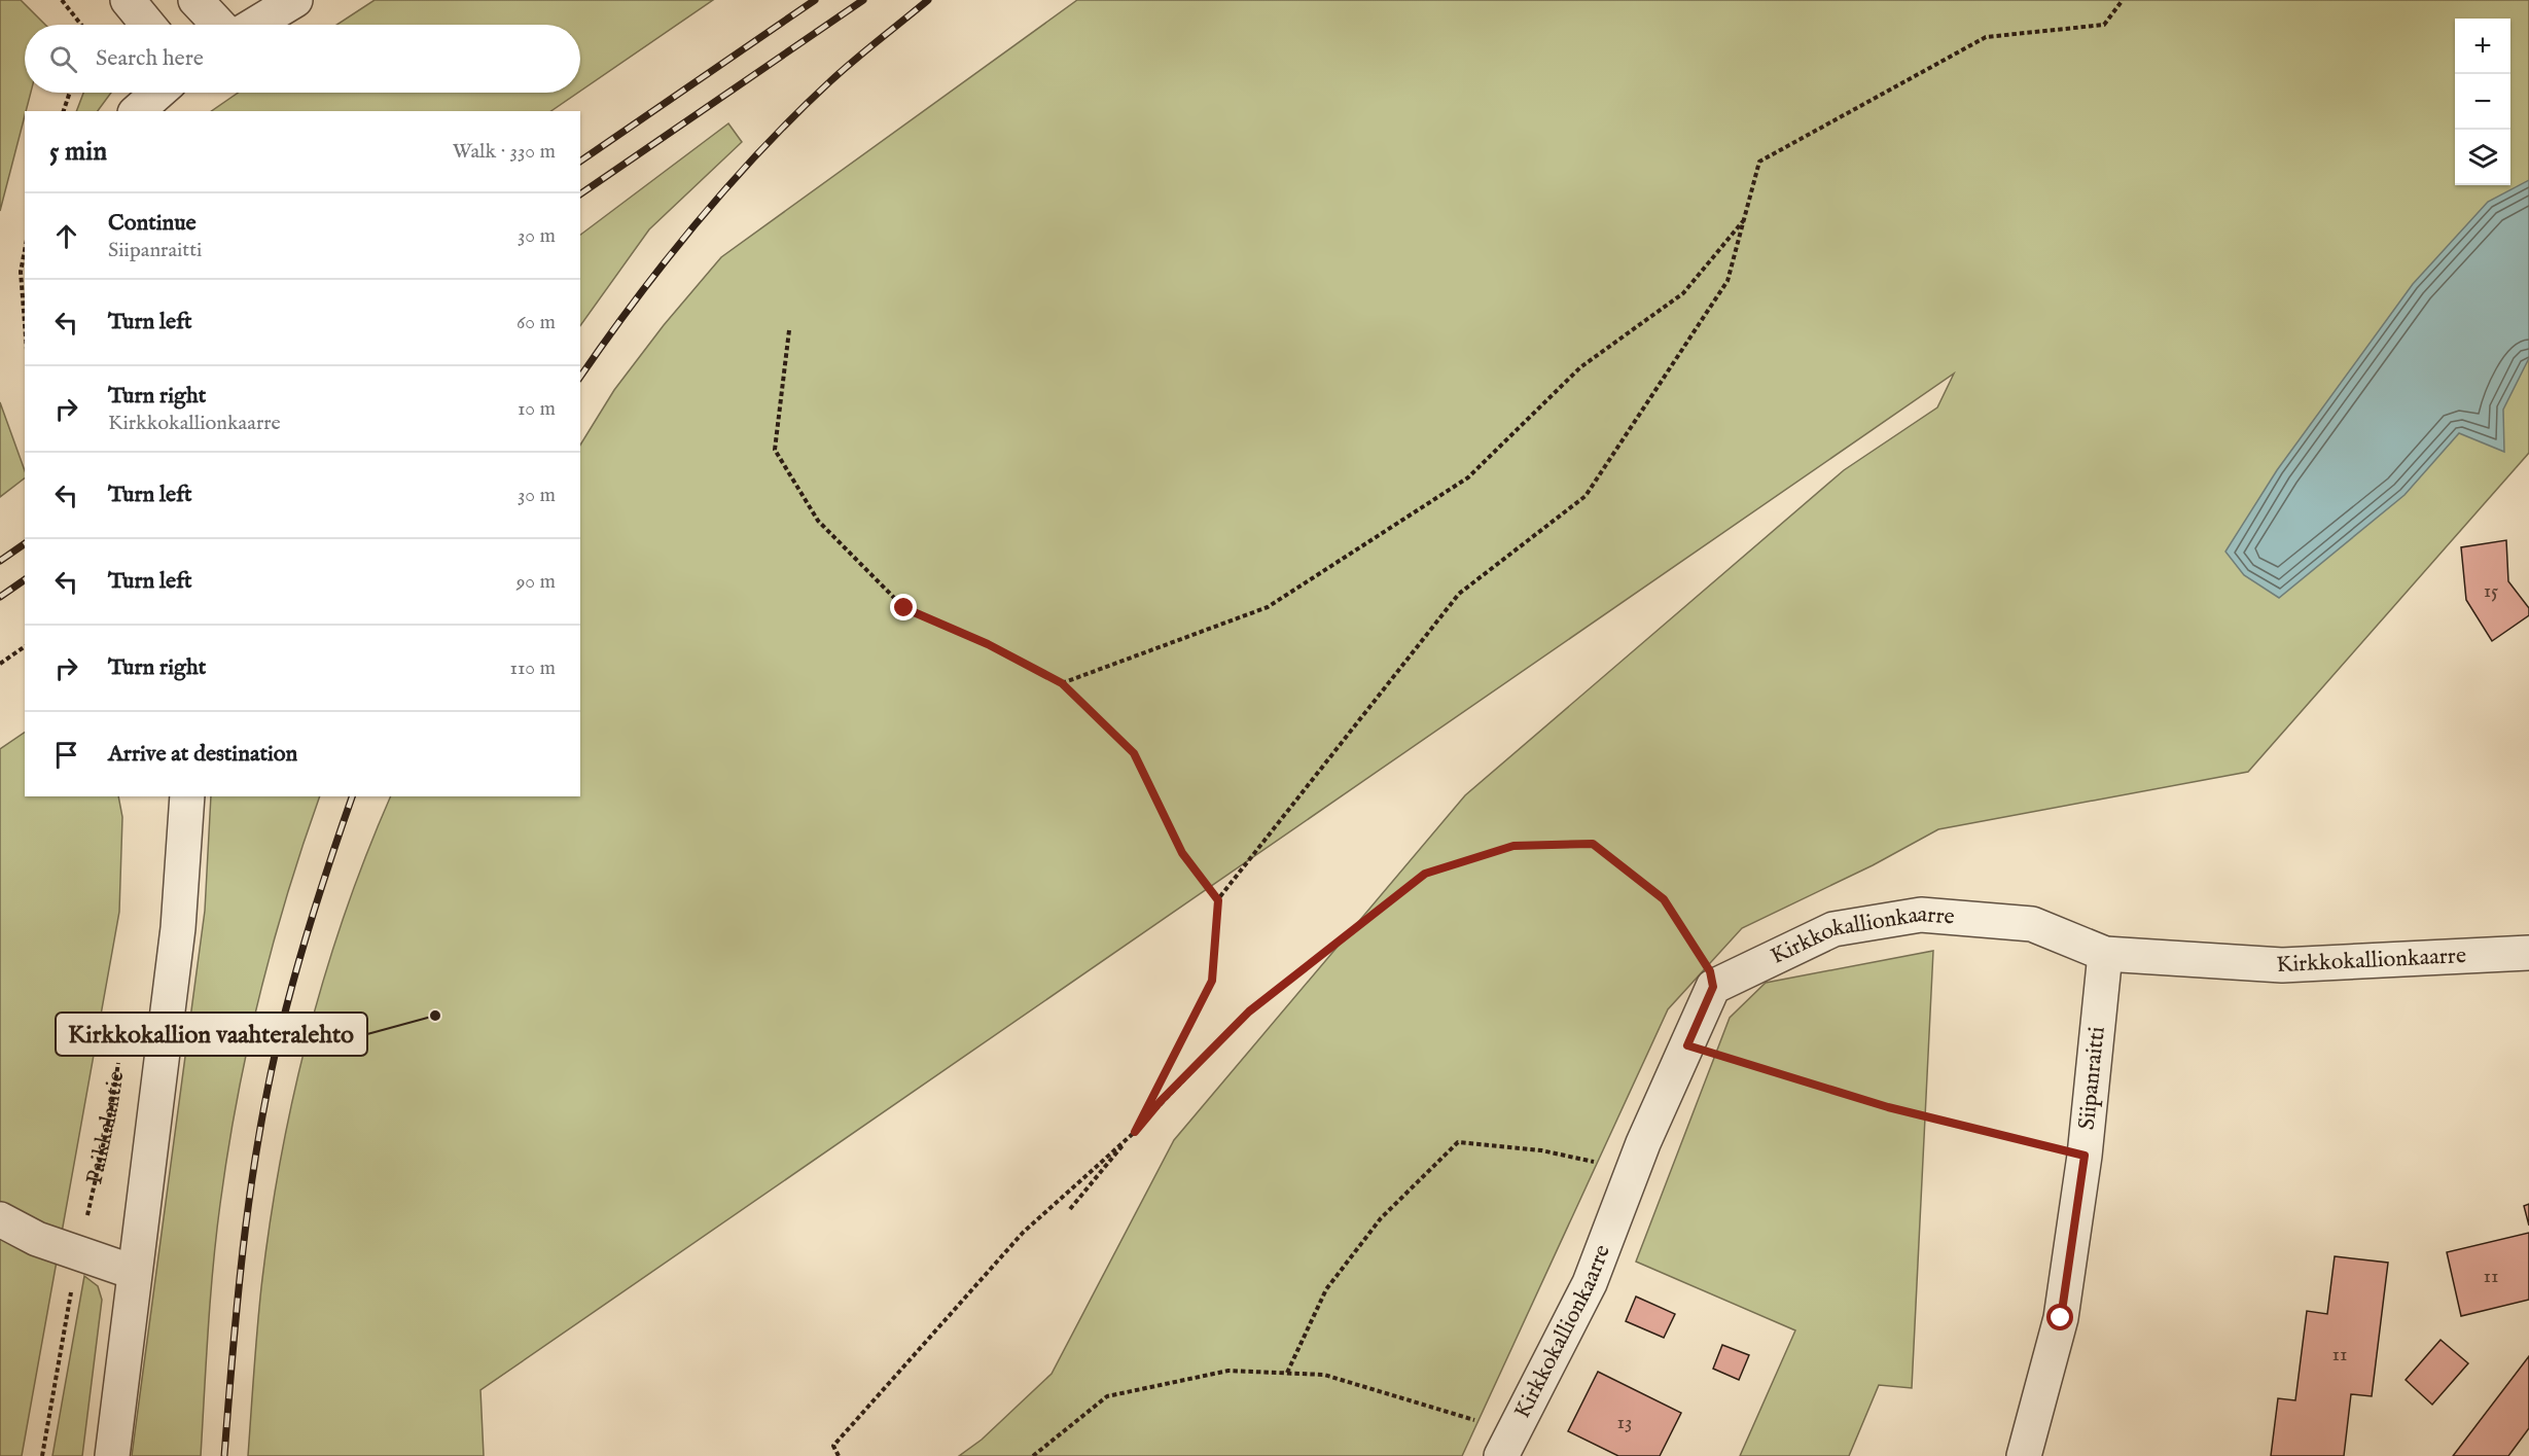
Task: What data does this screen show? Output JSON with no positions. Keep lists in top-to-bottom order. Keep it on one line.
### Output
{"streets":{"street":["Kirkkokallionkaarre","Siipanraitti","Paikkalantie"]},"crossings":[["Kirkkokallionkaarre","Siipanraitti"]],"places":["Kirkkokallion vaahteralehto"],"house_numbers":["15","11","11","13"],"page":{"map_buttons":["+","−"],"search":"Search here","heading":["5 min","Walk · 330 m"],"list":[["Continue","Siipanraitti","30 m"],["Turn left","60 m"],["Turn right","Kirkkokallionkaarre","10 m"],["Turn left","30 m"],["Turn left","90 m"],["Turn right","110 m"],"Arrive at destination"]}}
